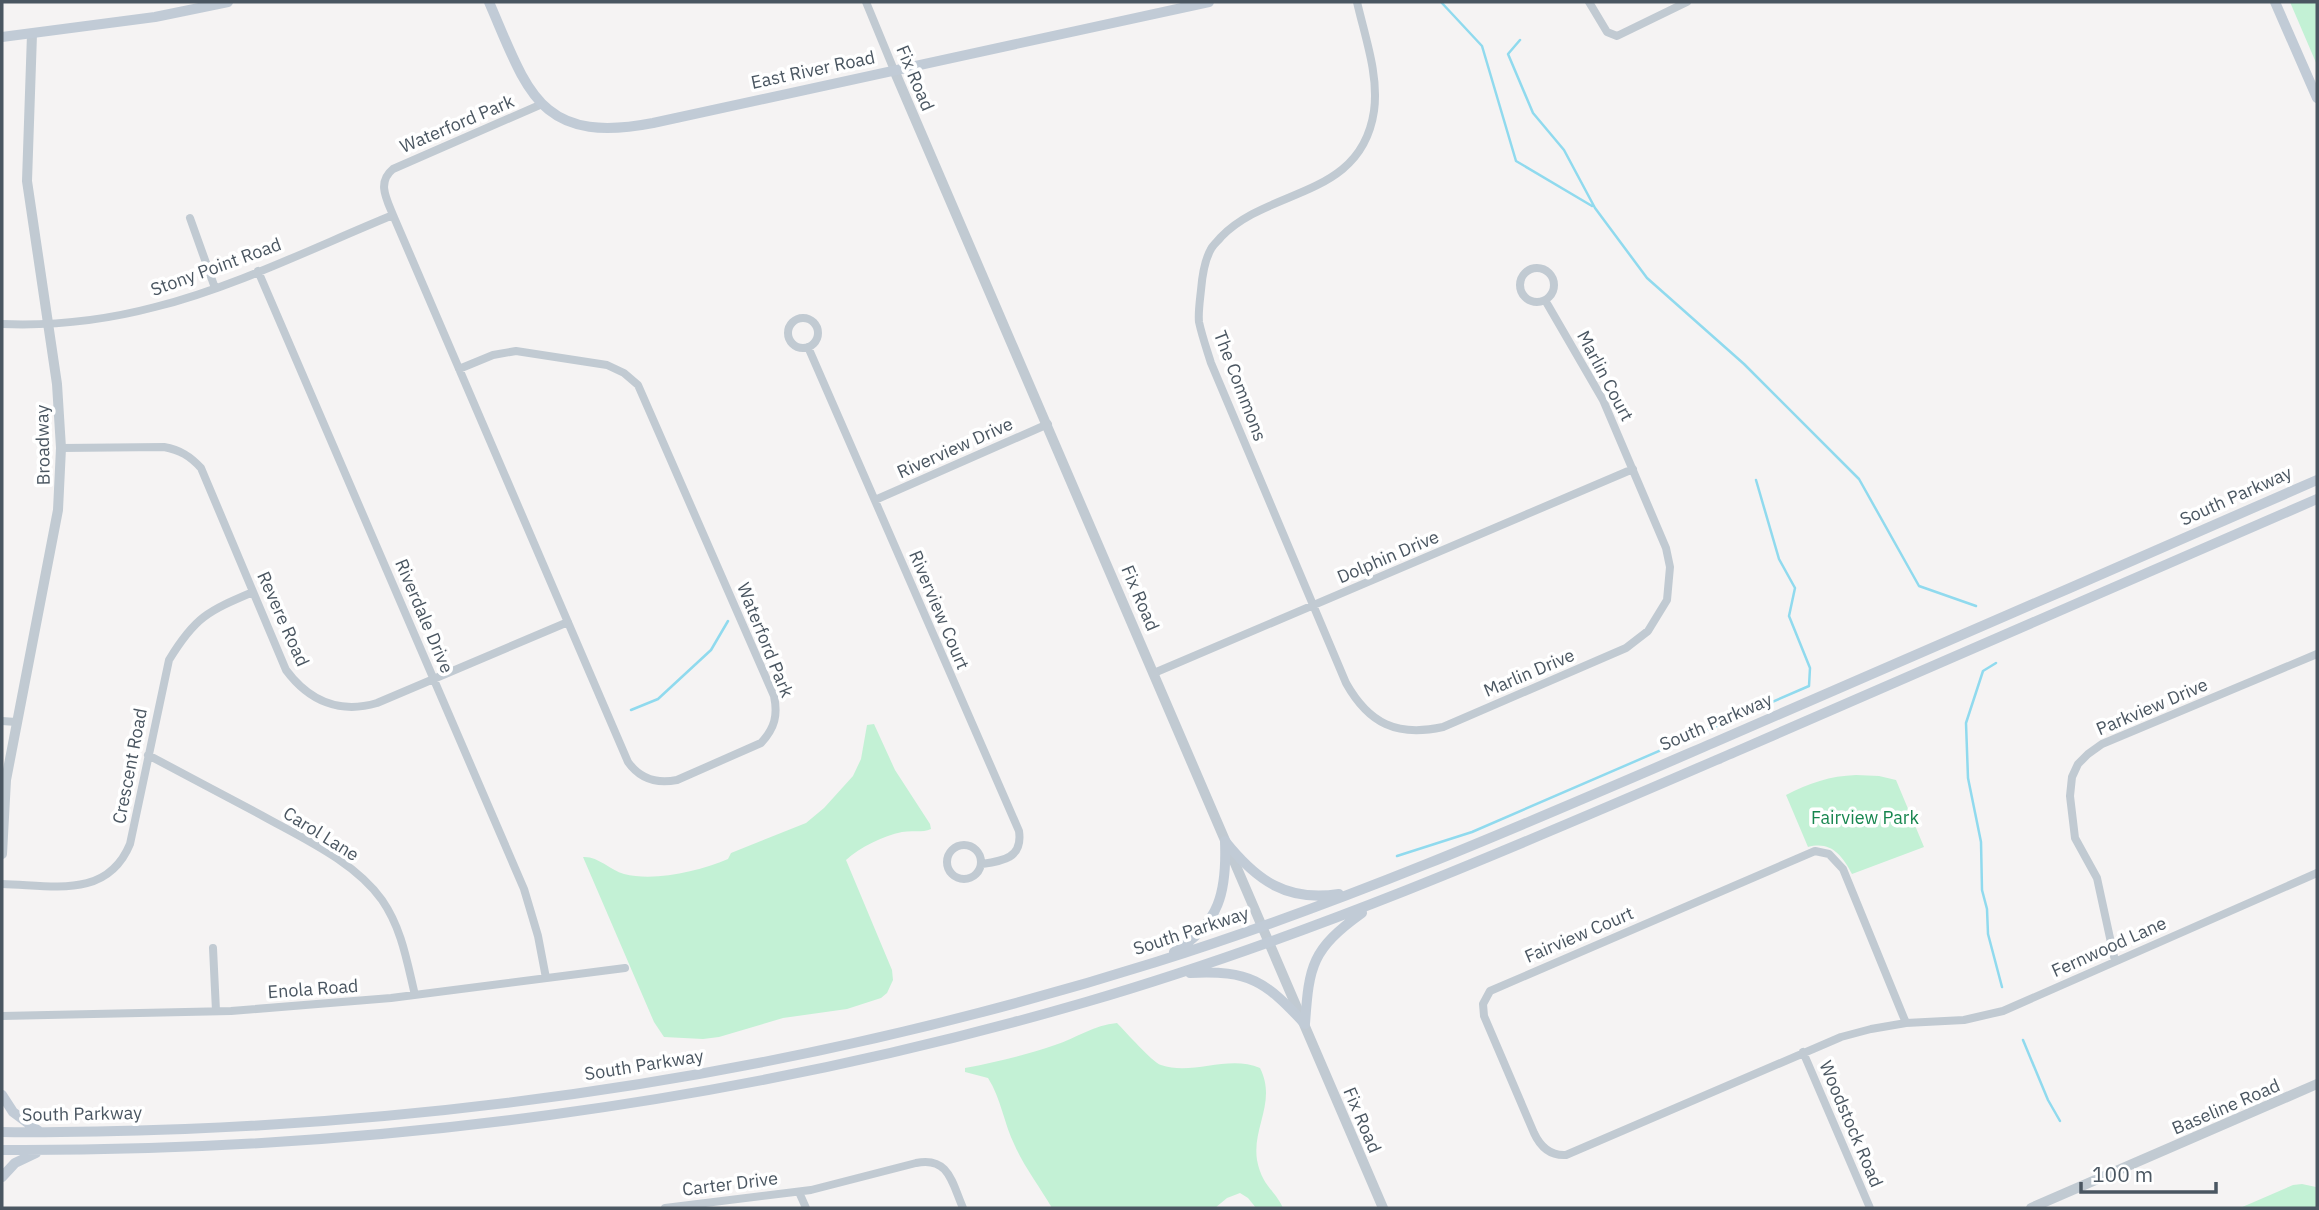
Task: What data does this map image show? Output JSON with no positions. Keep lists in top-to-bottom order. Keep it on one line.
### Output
{"streets":{"main road":["East River Road","South Parkway"],"street":["Fix Road","Waterford Park","Stony Point Road","Marlin Court","The Commons","Broadway","Riverview Drive","Dolphin Drive","Riverview Court","Riverdale Drive","Revere Road","Marlin Drive","Parkview Drive","Crescent Road","Carol Lane","Fairview Court","Fernwood Lane","Enola Road","Baseline Road","Woodstock Road","Carter Drive"]},"crossings":[["East River Road","Fix Road"],["East River Road","Waterford Park"],["Fix Road","Riverview Drive"],["Fix Road","South Parkway"],["Fix Road","Dolphin Drive"],["Waterford Park","Stony Point Road"],["Waterford Park","Revere Road"],["Stony Point Road","Broadway"],["Stony Point Road","Riverdale Drive"],["Marlin Court","Dolphin Drive"],["Marlin Court","Marlin Drive"],["The Commons","Dolphin Drive"],["The Commons","Marlin Drive"],["Broadway","Revere Road"],["Riverview Drive","Riverview Court"],["Dolphin Drive","Marlin Drive"],["Riverdale Drive","Revere Road"],["Riverdale Drive","Enola Road"],["Revere Road","Crescent Road"],["Parkview Drive","Fernwood Lane"],["Crescent Road","Carol Lane"],["Carol Lane","Enola Road"],["Fairview Court","Fernwood Lane"],["Fairview Court","Woodstock Road"]],"parks":["Fairview Park"],"scale_bar":"100 m"}
